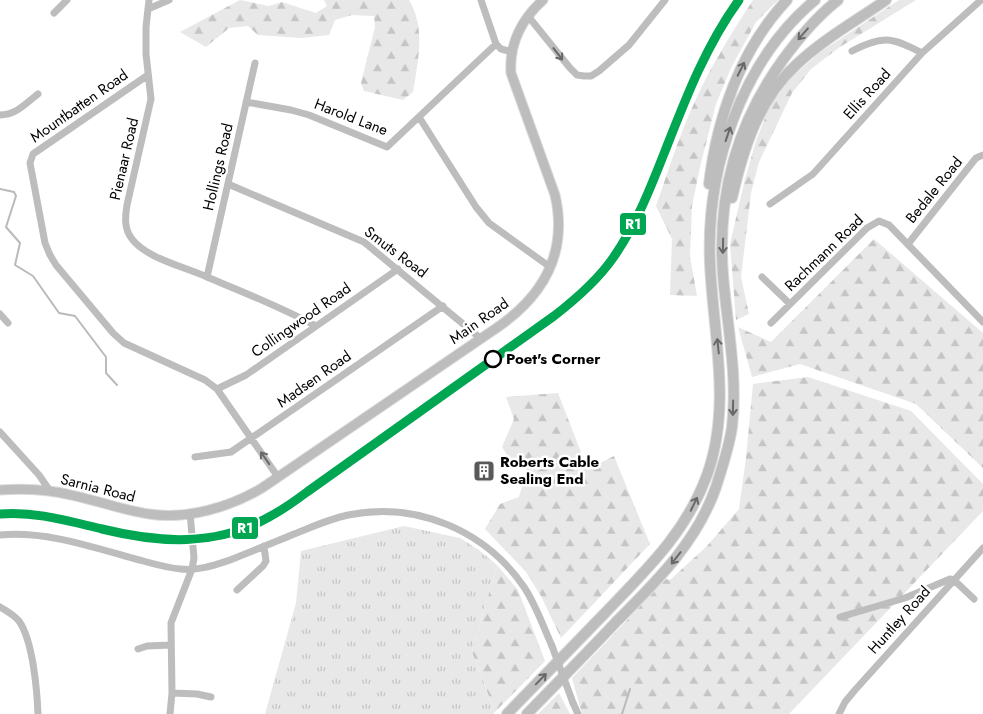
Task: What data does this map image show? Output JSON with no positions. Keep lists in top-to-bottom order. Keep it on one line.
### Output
{"streets":{"main road":["Main Road","Sarnia Road"],"street":["Ellis Road","Mountbatten Road","Harold Lane","Pienaar Road","Hollings Road","Bedale Road","Smuts Road","Rachmann Road","Collingwood Road","Madsen Road","Huntley Road"]},"crossings":[["Mountbatten Road","Pienaar Road"],["Mountbatten Road","Collingwood Road"],["Mountbatten Road","Main Road"],["Mountbatten Road","Madsen Road"],["Harold Lane","Hollings Road"],["Pienaar Road","Hollings Road"],["Pienaar Road","Collingwood Road"],["Hollings Road","Smuts Road"],["Bedale Road","Rachmann Road"],["Smuts Road","Collingwood Road"],["Smuts Road","Main Road"],["Smuts Road","Madsen Road"],["Main Road","Sarnia Road"]],"places":{"other":["Poet's Corner"],"building":["Roberts Cable Sealing End"]},"lines":["transit line R1"]}
